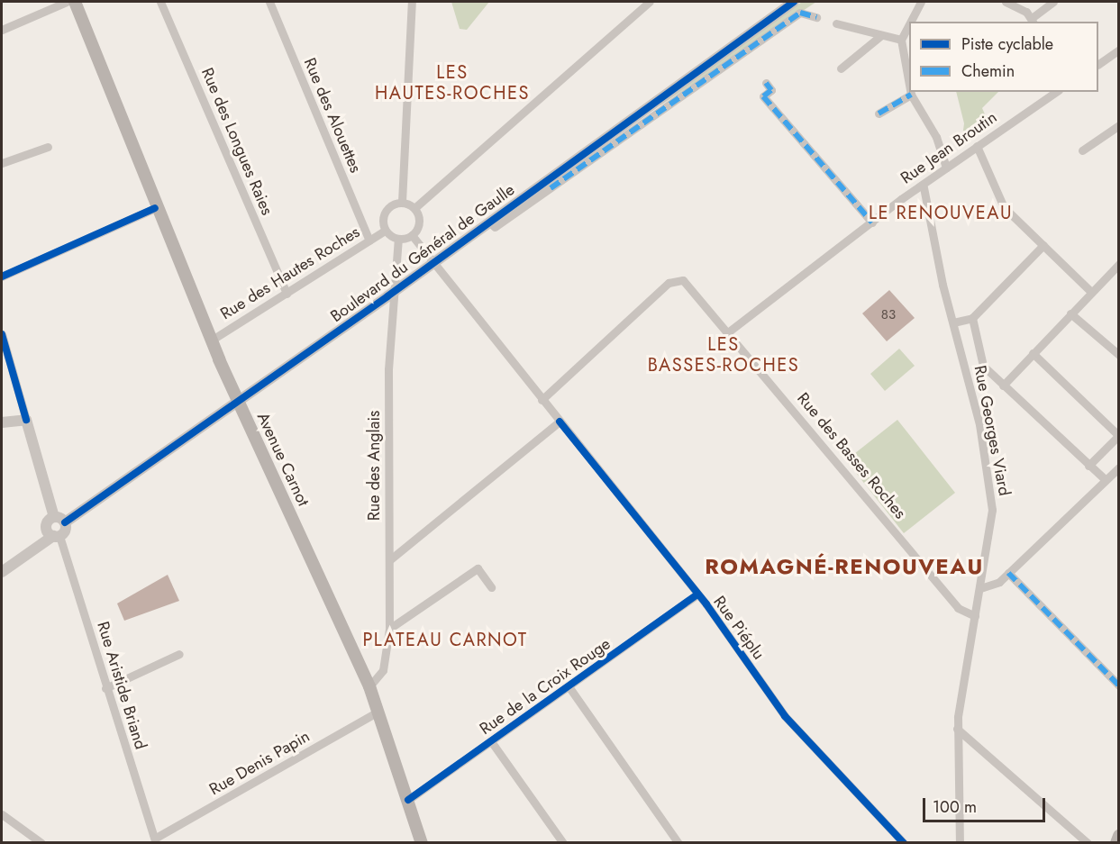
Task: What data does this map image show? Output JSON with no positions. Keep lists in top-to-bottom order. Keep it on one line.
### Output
{"streets":{"main road":["Avenue Carnot"],"street":["Rue des Alouettes","Rue des Longues Raies","Rue Jean Broutin","Boulevard du Général de Gaulle","Rue des Hautes Roches","Rue Georges Viard","Rue des Basses Roches","Rue des Anglais","Rue Piéplu","Rue Aristide Briand","Rue de la Croix Rouge","Rue Denis Papin"]},"crossings":[["Rue des Alouettes","Rue des Hautes Roches"],["Rue des Longues Raies","Rue des Hautes Roches"],["Rue Jean Broutin","Rue Georges Viard"],["Rue Jean Broutin","Rue des Basses Roches"],["Boulevard du Général de Gaulle","Avenue Carnot"],["Boulevard du Général de Gaulle","Rue des Anglais"],["Boulevard du Général de Gaulle","Rue Piéplu"],["Rue des Hautes Roches","Avenue Carnot"],["Rue des Hautes Roches","Rue des Anglais"],["Rue des Hautes Roches","Rue Piéplu"],["Rue Georges Viard","Rue des Basses Roches"],["Rue des Basses Roches","Rue Piéplu"],["Avenue Carnot","Rue des Anglais"],["Avenue Carnot","Rue de la Croix Rouge"],["Avenue Carnot","Rue Denis Papin"],["Rue des Anglais","Rue Piéplu"],["Rue Piéplu","Rue de la Croix Rouge"],["Rue Aristide Briand","Rue Denis Papin"]],"districts":["LES HAUTES-ROCHES","LE RENOUVEAU","LES BASSES-ROCHES","ROMAGNÉ-RENOUVEAU","PLATEAU CARNOT"],"house_numbers":["83"],"legend":["Piste cyclable","Chemin"],"scale_bar":"100 m"}
